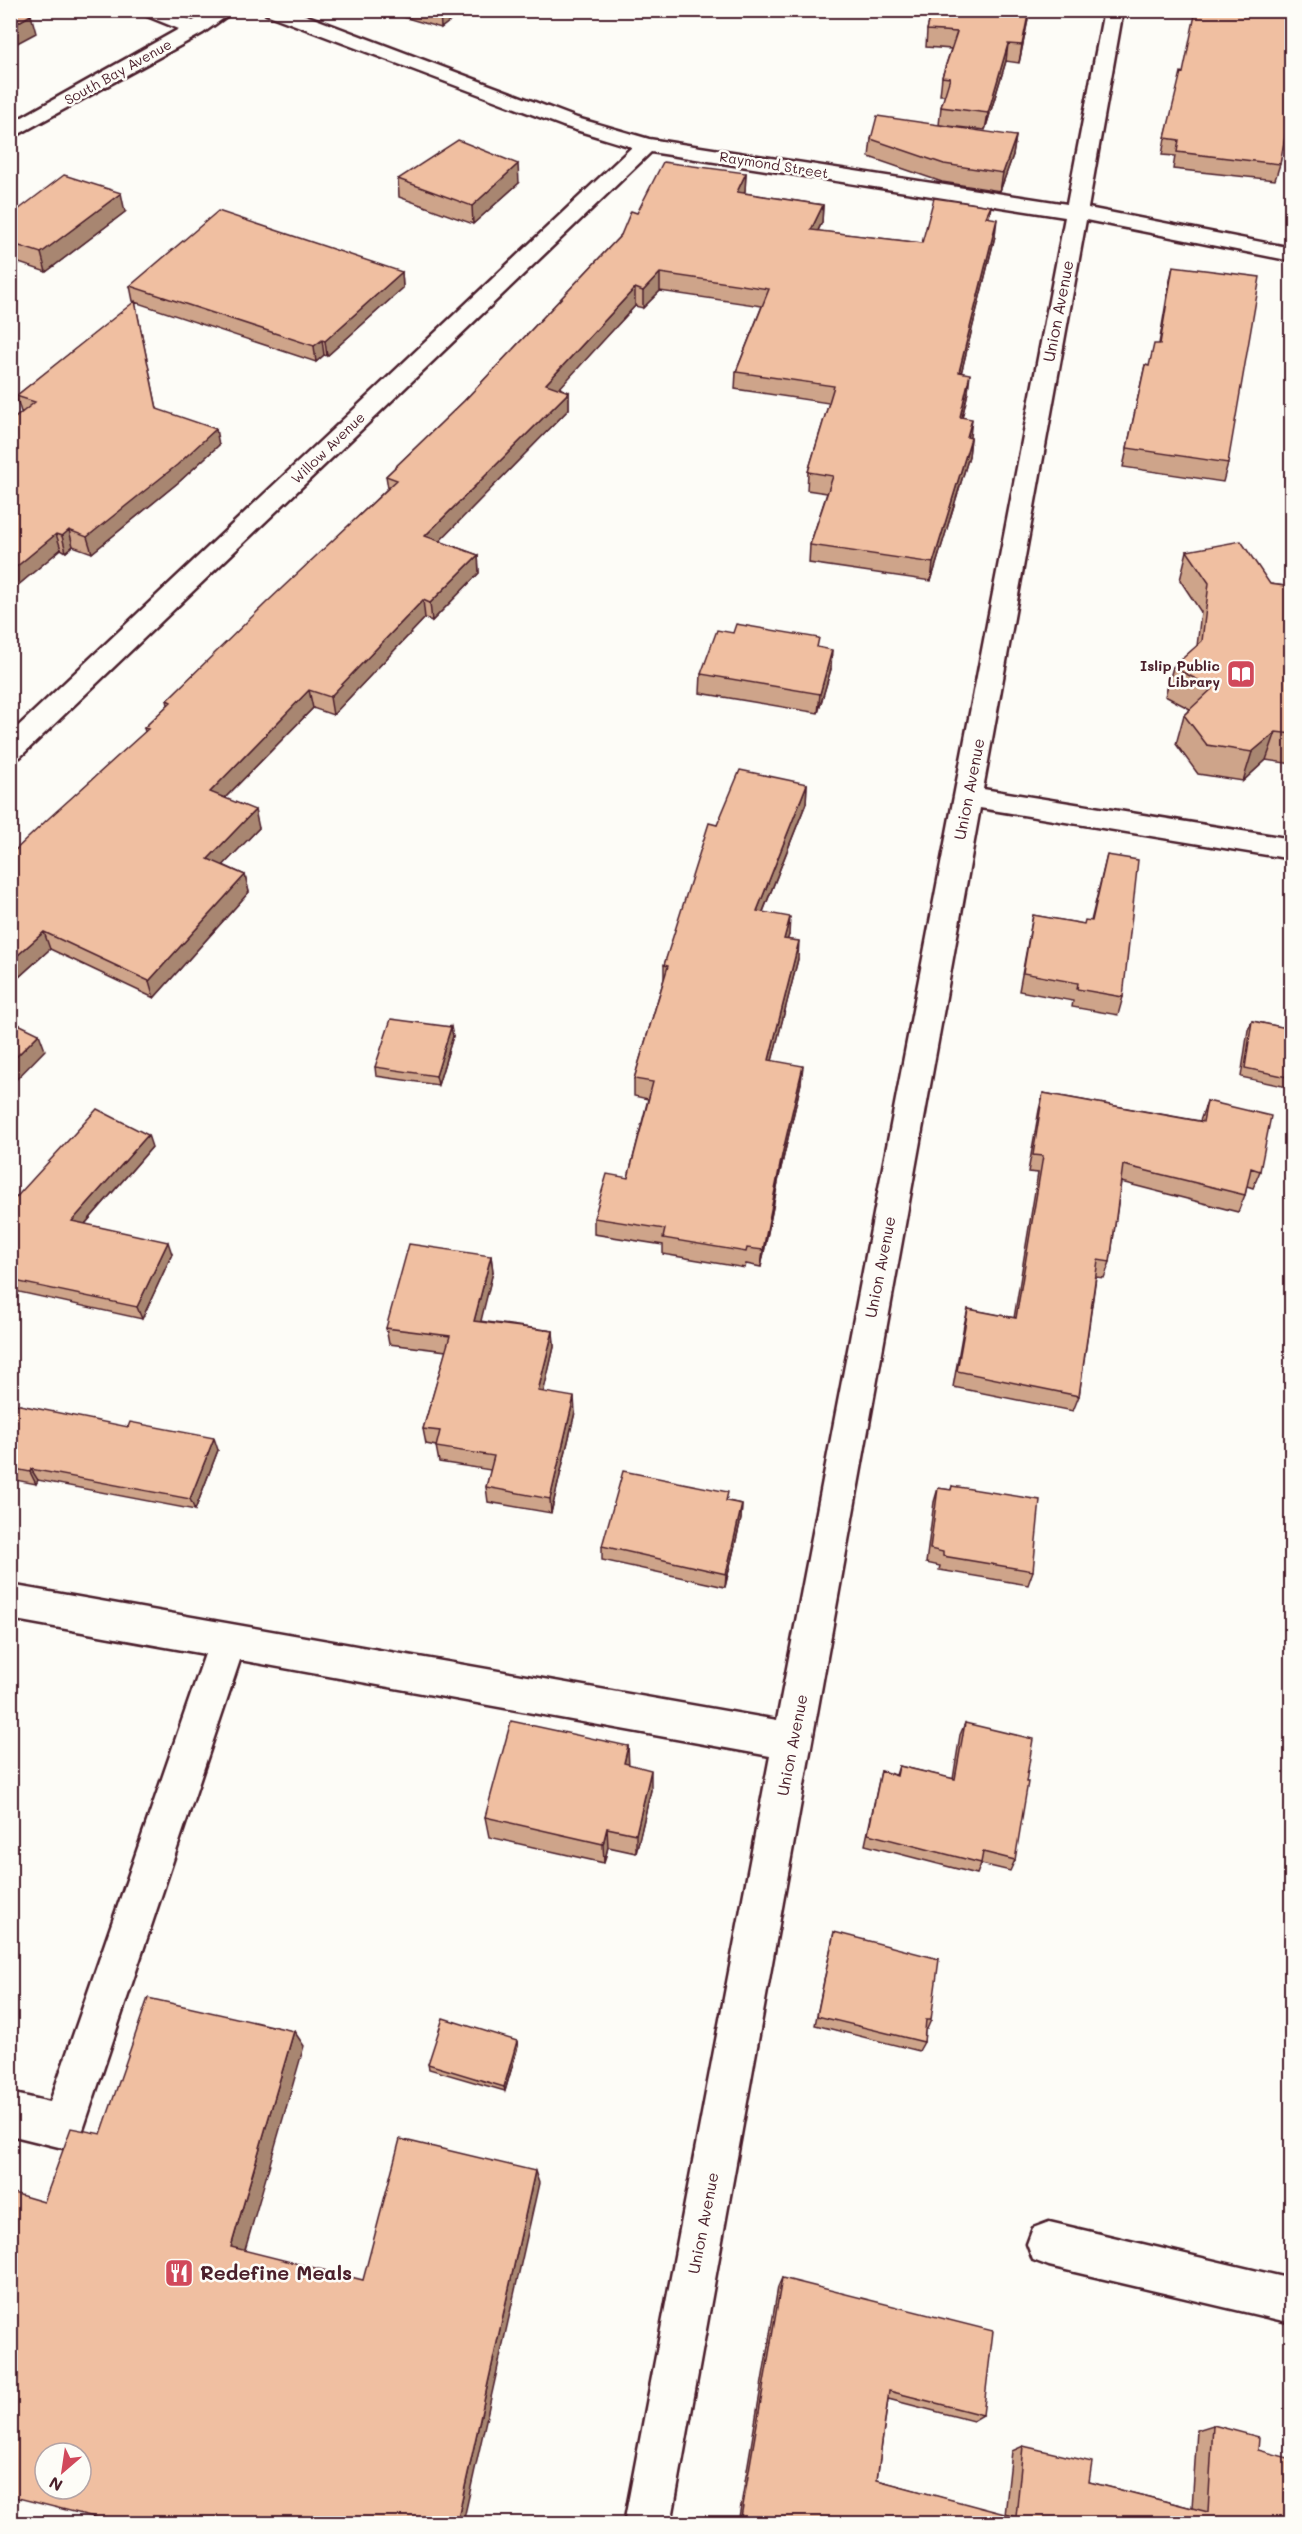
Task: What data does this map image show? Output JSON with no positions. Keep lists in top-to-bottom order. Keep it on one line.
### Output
{"streets":{"street":["South Bay Avenue","Raymond Street","Union Avenue","Willow Avenue"]},"crossings":[["Raymond Street","Union Avenue"],["Raymond Street","Willow Avenue"]],"places":{"library":["Islip Public Library"],"restaurant":["Redefine Meals"]},"north":"bottom left"}
